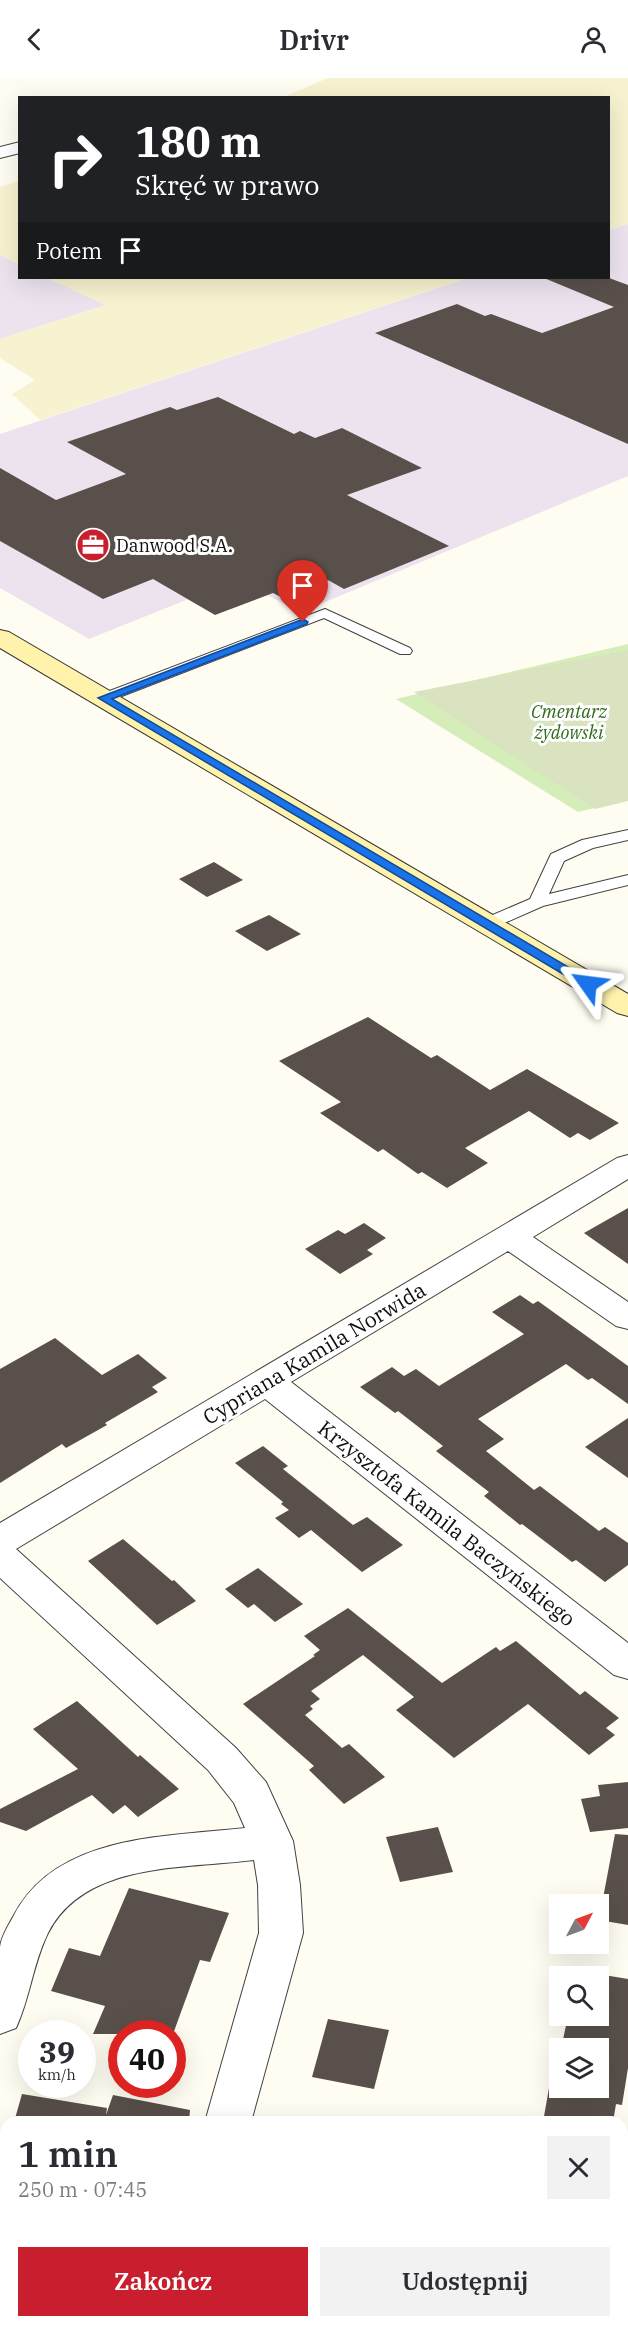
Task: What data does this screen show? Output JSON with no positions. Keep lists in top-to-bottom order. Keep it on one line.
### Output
{"streets":{"street":["Cypriana Kamila Norwida","Krzysztofa Kamila Baczyńskiego"]},"crossings":[["Cypriana Kamila Norwida","Krzysztofa Kamila Baczyńskiego"]],"parks":["Cmentarz żydowski"],"places":{"office":["Danwood S.A."]},"north":"top right","page":{"header":"Drivr","turn":["180 m","Skręć w prawo"],"then":"Potem","speed":"39 km/h","limit":"40","heading":["1 min","250 m · 07:45"],"buttons":["Zakończ","Udostępnij"]}}
